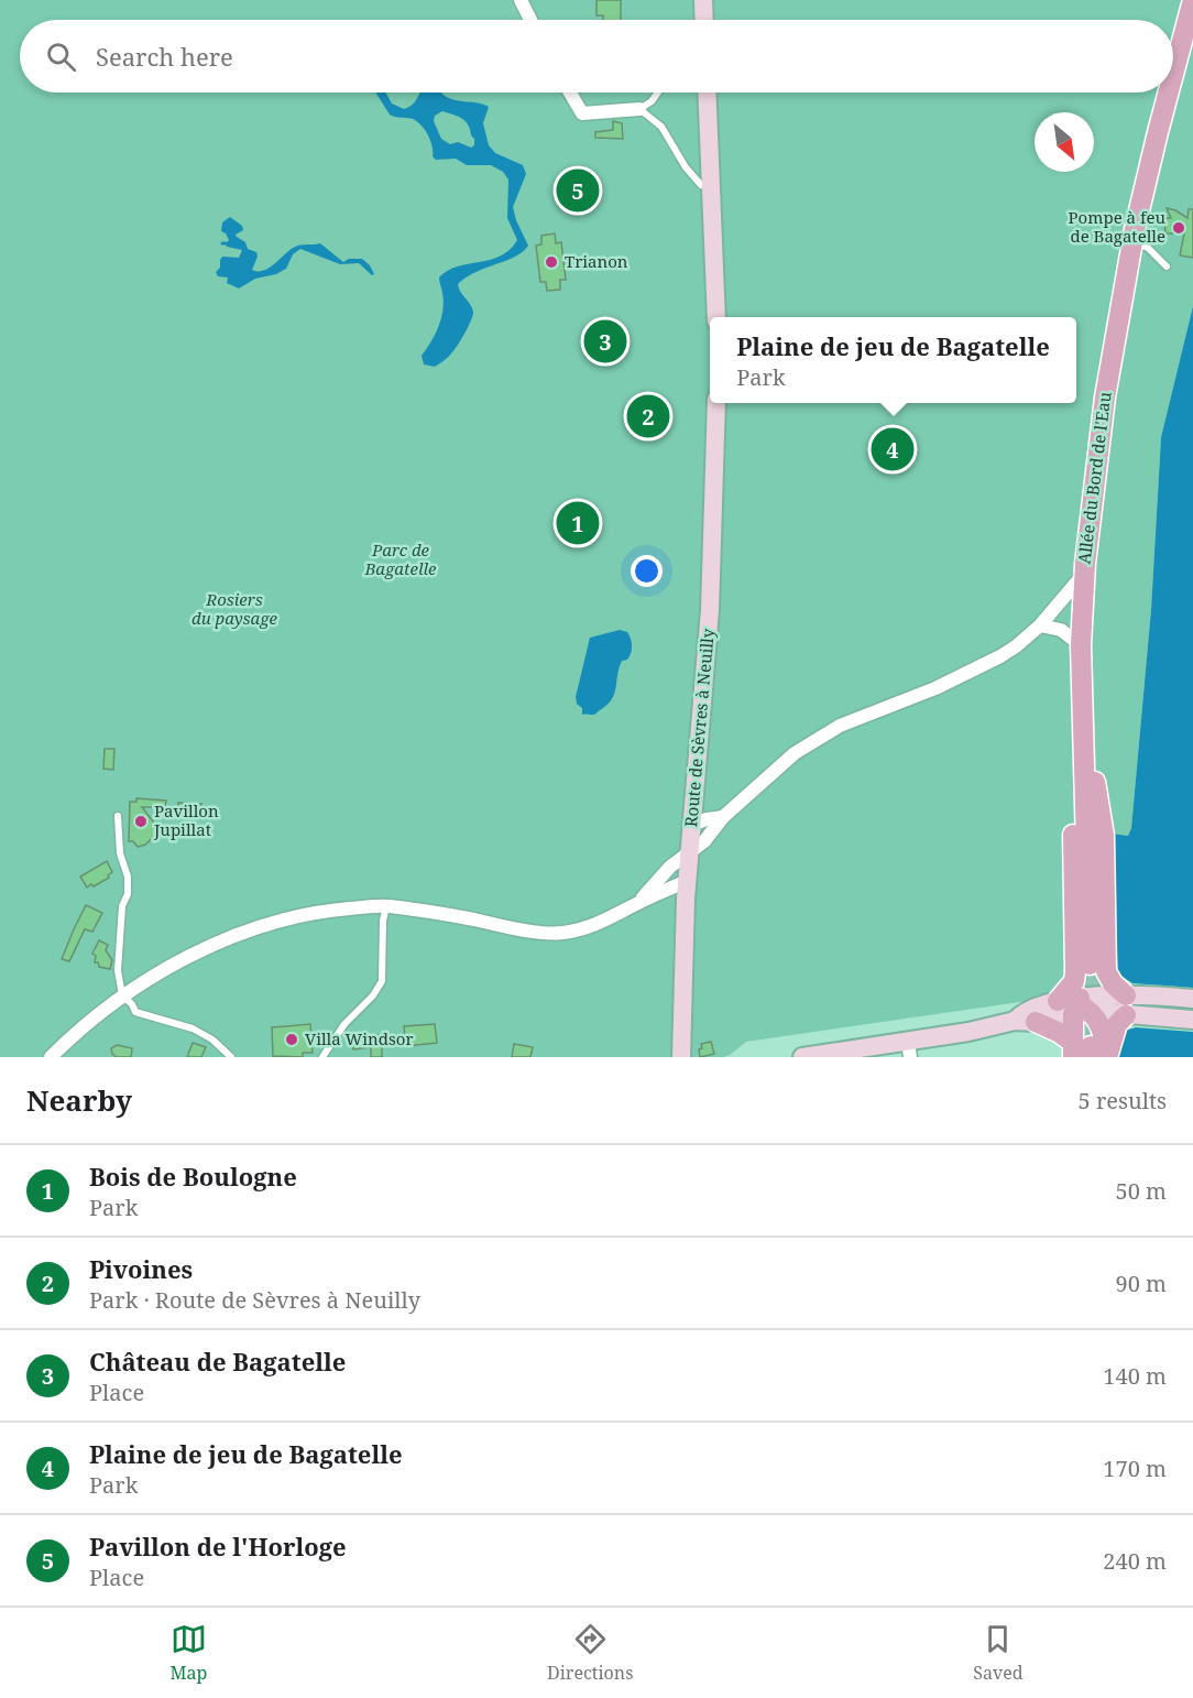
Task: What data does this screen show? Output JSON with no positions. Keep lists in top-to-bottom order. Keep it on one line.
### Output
{"streets":{"main road":["Allée du Bord de l'Eau"],"street":["Route de Sèvres à Neuilly"]},"parks":["Parc de Bagatelle","Rosiers du paysage"],"places":["Pompe à feu de Bagatelle","Trianon","Pavillon Jupillat","Villa Windsor"],"north":"bottom right","page":{"search":"Search here","pins":["5","3","2","4","1"],"popup":["Plaine de jeu de Bagatelle","Park"],"heading":["Nearby","5 results"],"list":[{"mark":"1","name":"Bois de Boulogne","note":"Park","value":"50 m"},{"mark":"2","name":"Pivoines","note":"Park · Route de Sèvres à Neuilly","value":"90 m"},{"mark":"3","name":"Château de Bagatelle","note":"Place","value":"140 m"},{"mark":"4","name":"Plaine de jeu de Bagatelle","note":"Park","value":"170 m"},{"mark":"5","name":"Pavillon de l'Horloge","note":"Place","value":"240 m"}],"nav":["Map","Directions","Saved"]}}
